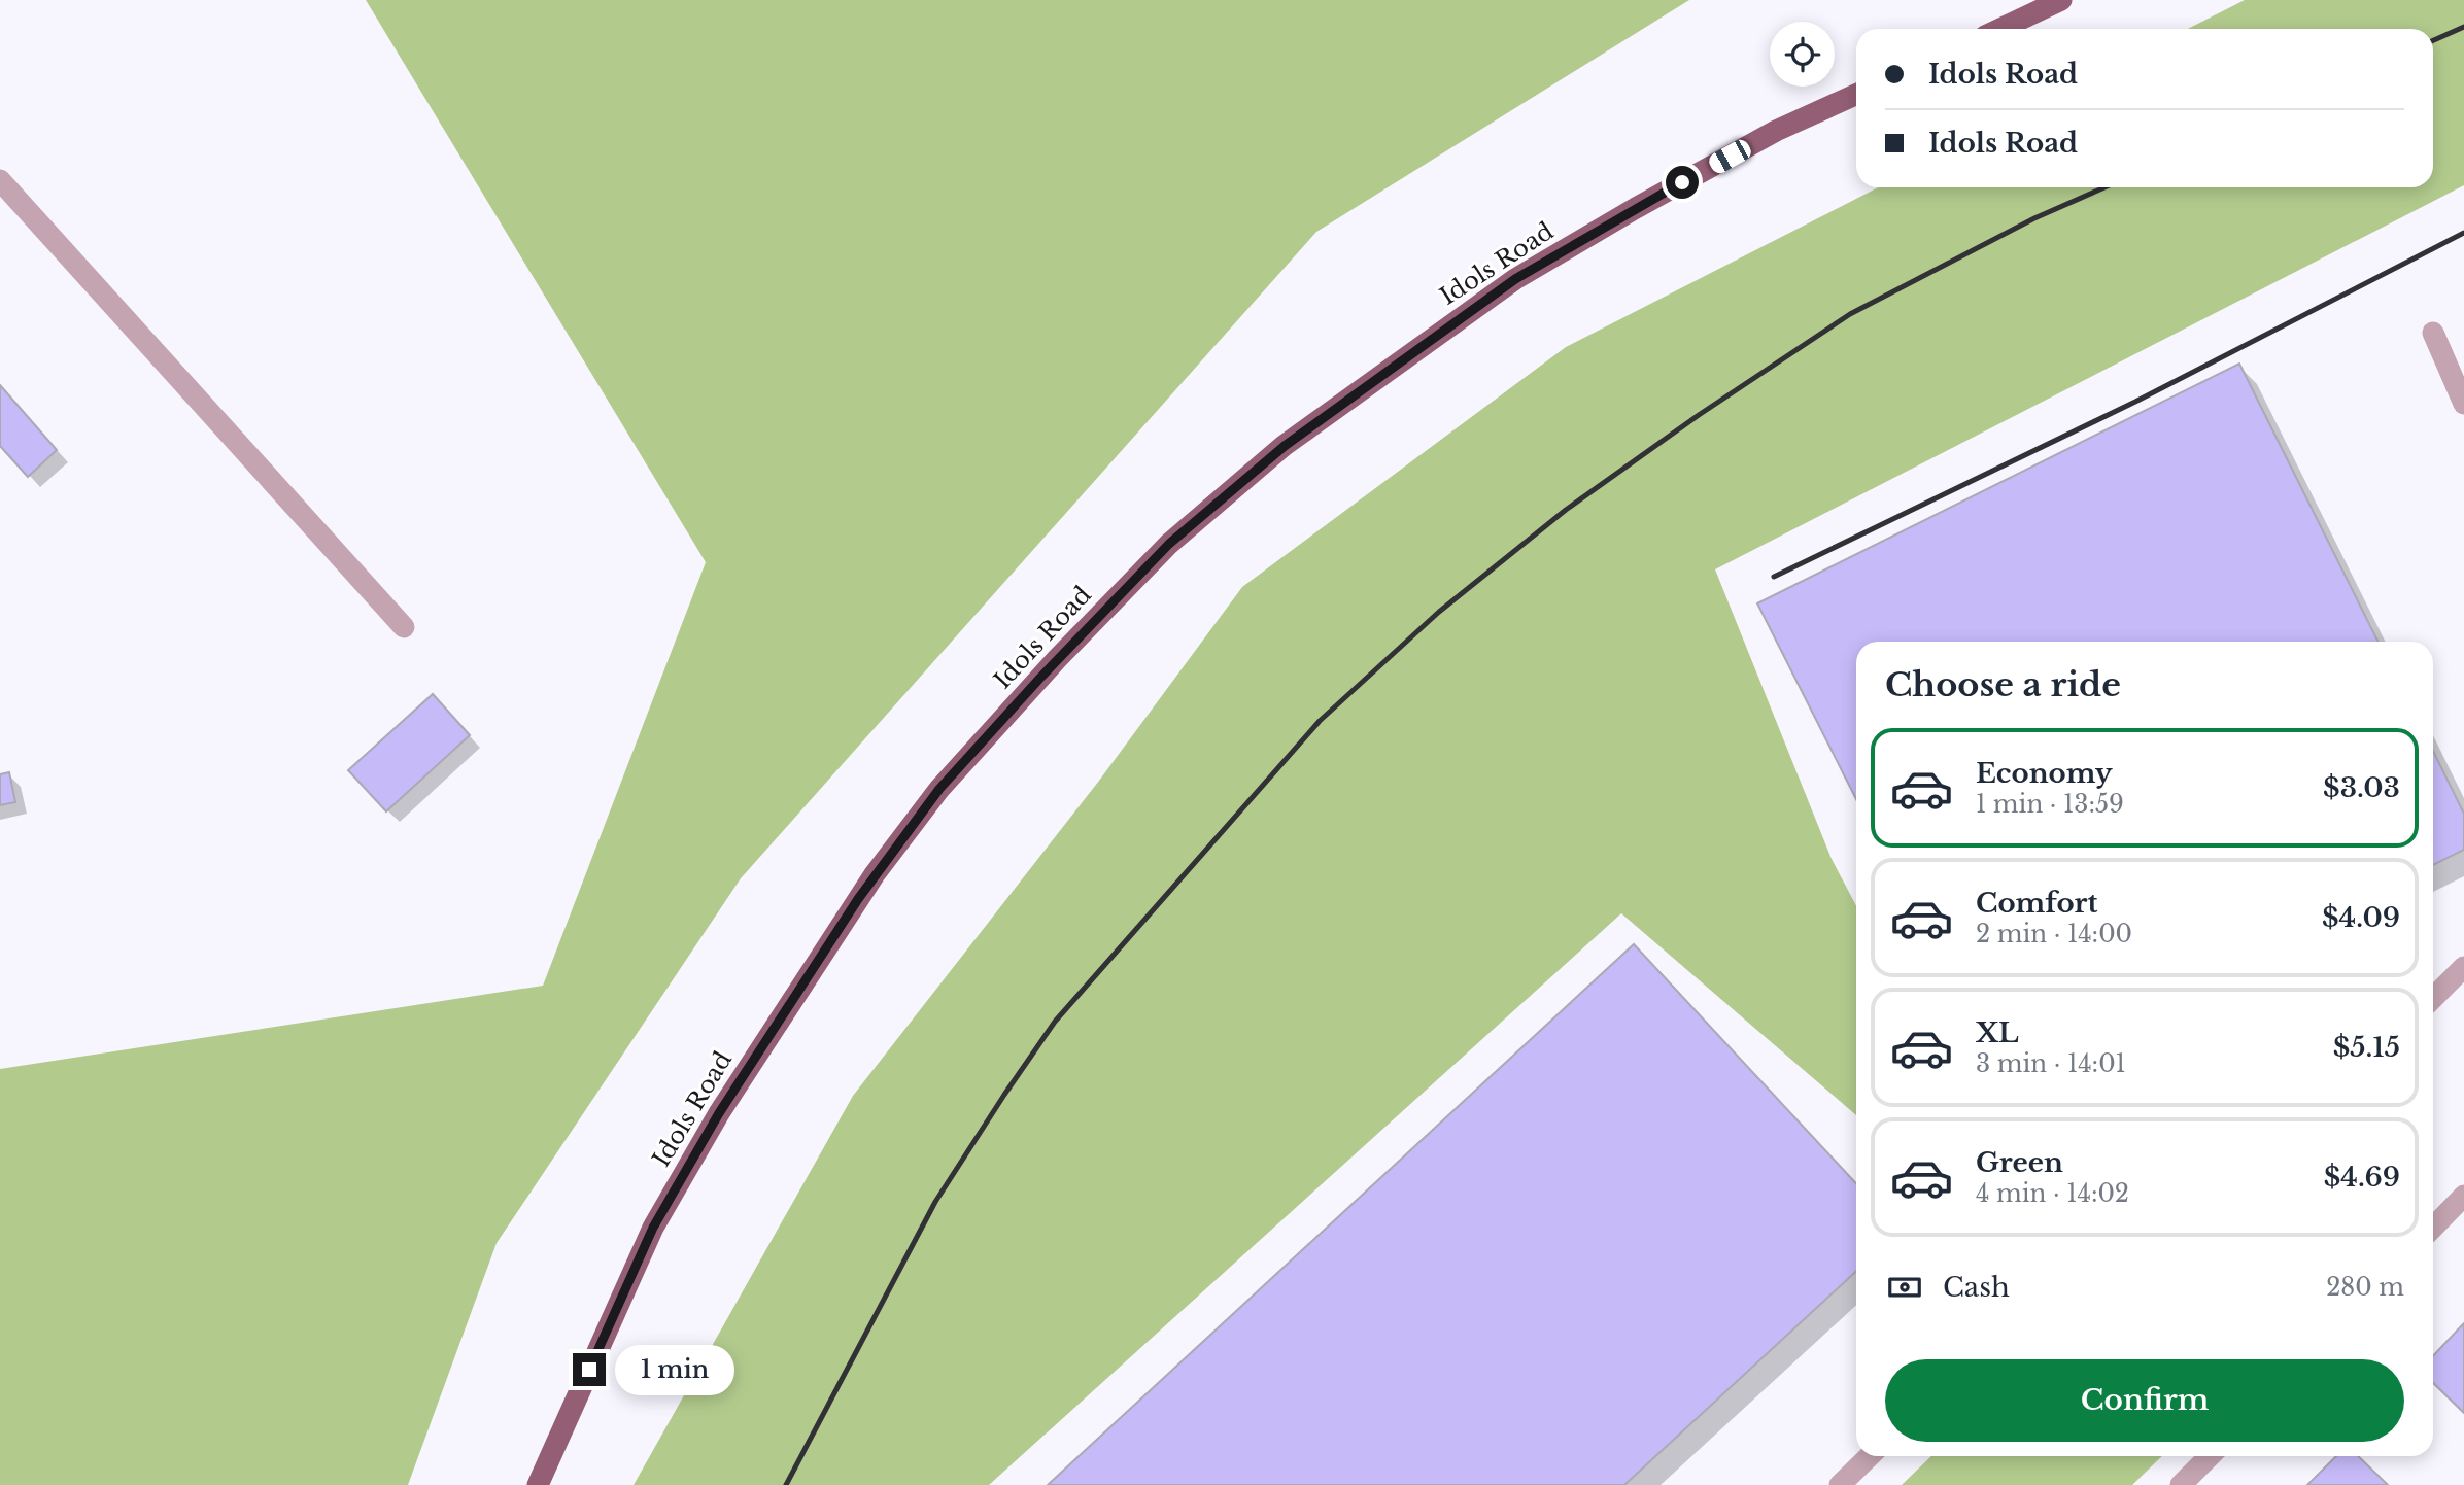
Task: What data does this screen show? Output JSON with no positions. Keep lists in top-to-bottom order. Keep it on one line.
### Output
{"streets":{"main road":["Idols Road"]},"page":{"banner":["Idols Road","Idols Road"],"heading":"Choose a ride","list":[{"name":"Economy","note":"1 min · 13:59","value":"$3.03"},{"name":"Comfort","note":"2 min · 14:00","value":"$4.09"},{"name":"XL","note":"3 min · 14:01","value":"$5.15"},{"name":"Green","note":"4 min · 14:02","value":"$4.69"}],"pay":["Cash","280 m"],"bubble":"1 min","buttons":"Confirm"}}
